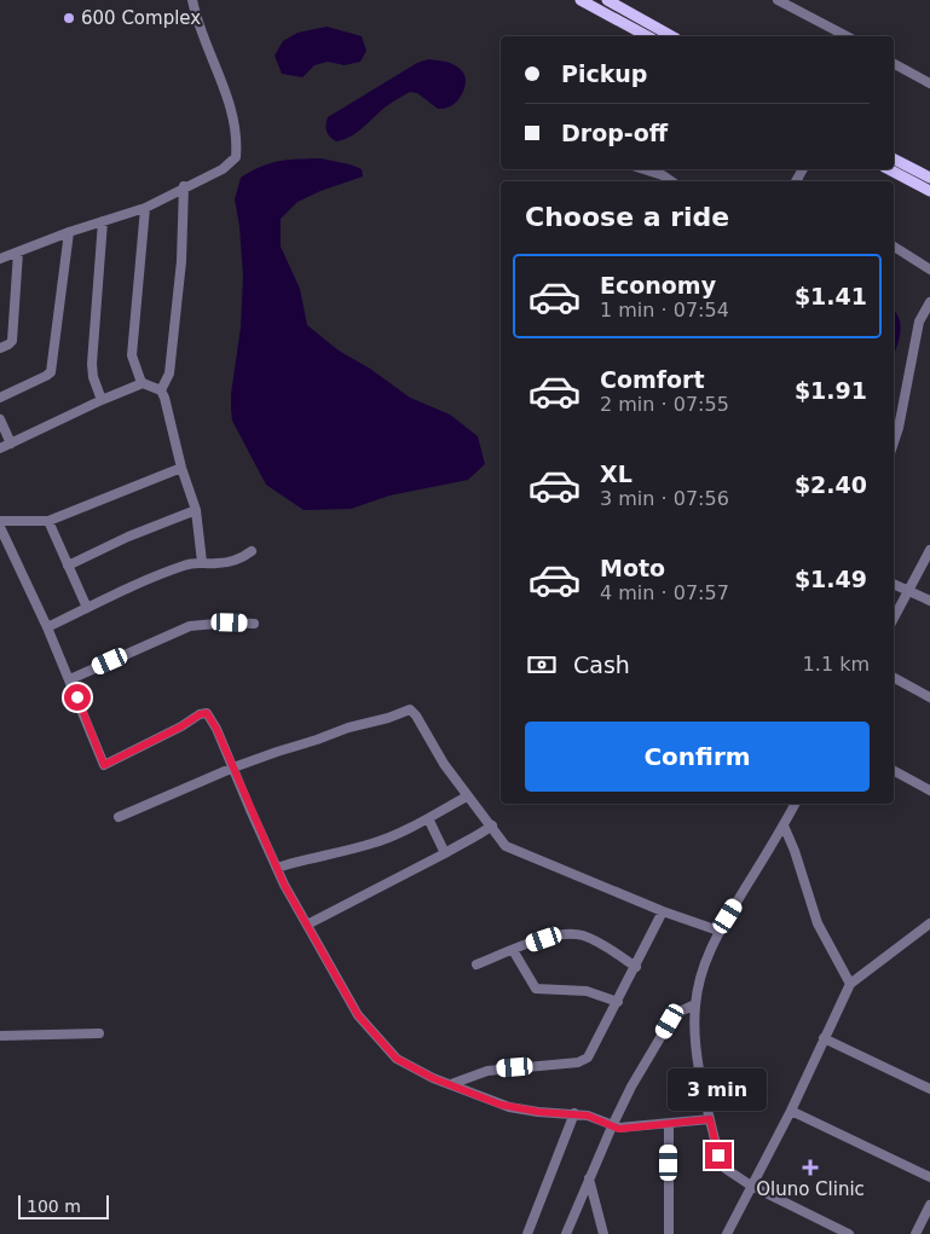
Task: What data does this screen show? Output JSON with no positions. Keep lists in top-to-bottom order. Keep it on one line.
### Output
{"places":{"other":["600 Complex"],"health":["Oluno Clinic"]},"scale_bar":"100 m","page":{"banner":["Pickup","Drop-off"],"heading":"Choose a ride","list":[{"name":"Economy","note":"1 min · 07:54","value":"$1.41"},{"name":"Comfort","note":"2 min · 07:55","value":"$1.91"},{"name":"XL","note":"3 min · 07:56","value":"$2.40"},{"name":"Moto","note":"4 min · 07:57","value":"$1.49"}],"pay":["Cash","1.1 km"],"buttons":"Confirm","bubble":"3 min","scale":"100 m"}}
